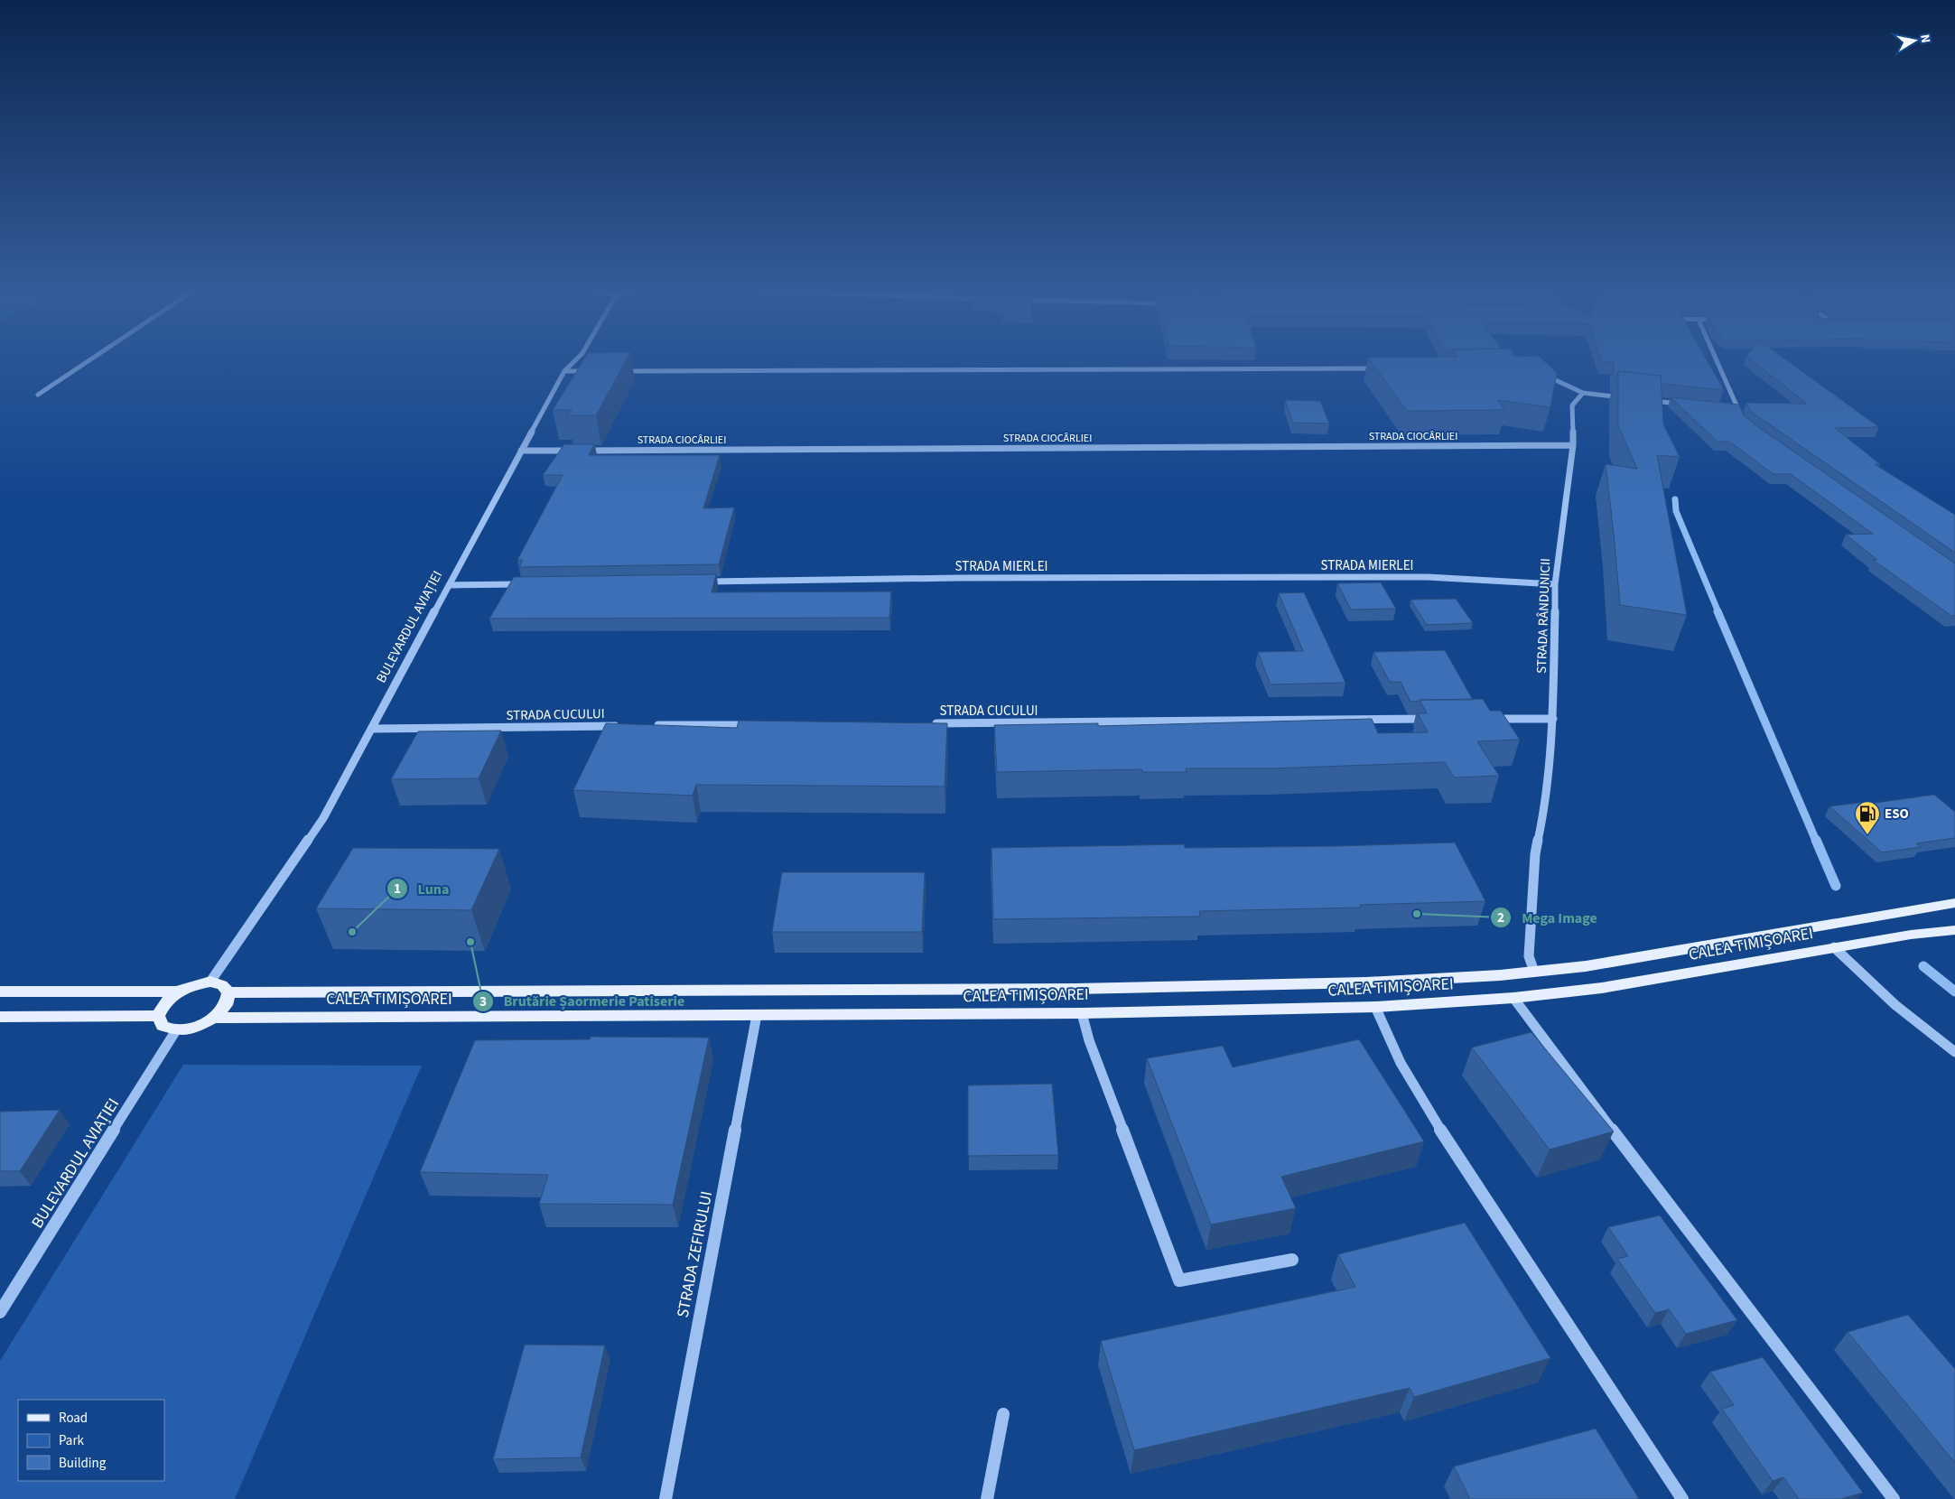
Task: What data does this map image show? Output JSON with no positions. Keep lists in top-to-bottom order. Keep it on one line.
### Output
{"streets":{"main road":["CALEA TIMIȘOAREI"],"street":["STRADA CIOCÂRLIEI","STRADA MIERLEI","STRADA RÂNDUNICII","BULEVARDUL AVIAȚIEI","STRADA CUCULUI","STRADA ZEFIRULUI"]},"crossings":[["STRADA CIOCÂRLIEI","STRADA RÂNDUNICII"],["STRADA CIOCÂRLIEI","BULEVARDUL AVIAȚIEI"],["STRADA MIERLEI","STRADA RÂNDUNICII"],["STRADA RÂNDUNICII","CALEA TIMIȘOAREI"],["BULEVARDUL AVIAȚIEI","STRADA CUCULUI"],["CALEA TIMIȘOAREI","STRADA ZEFIRULUI"]],"places":{"fuel station":["ESO"],"other":["Mega Image","Luna","Brutărie Șaormerie Patiserie"]},"legend":["Road","Park","Building"],"north":"right"}
